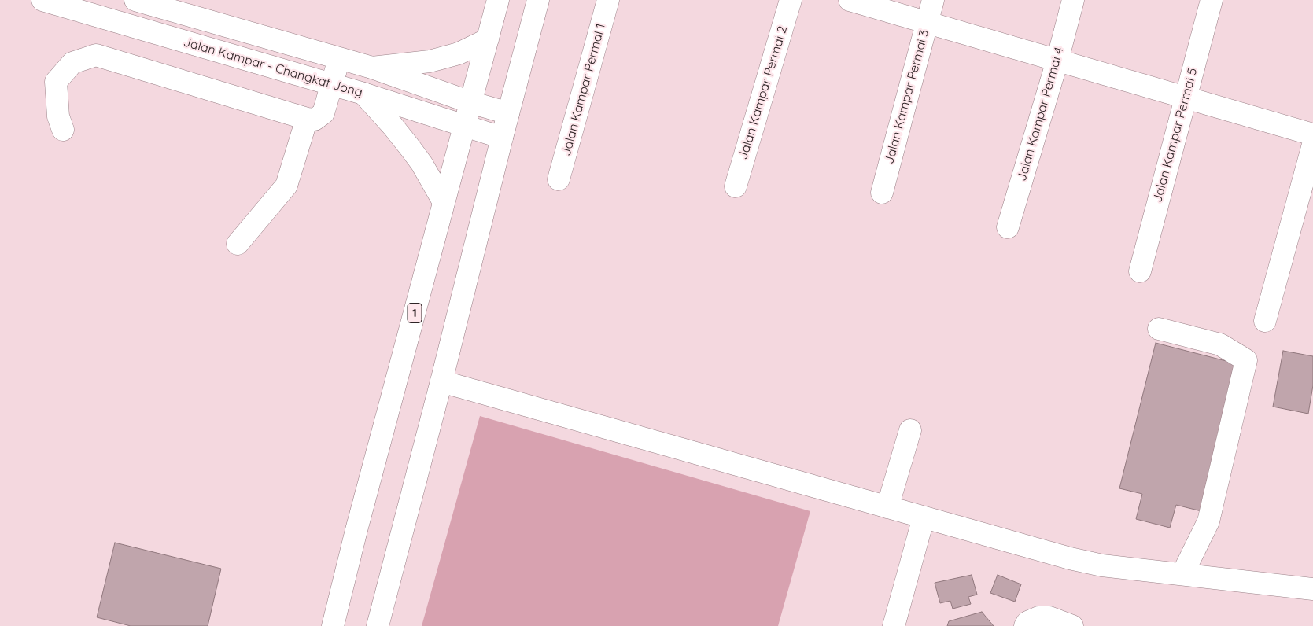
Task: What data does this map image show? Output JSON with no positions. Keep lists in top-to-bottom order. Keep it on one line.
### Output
{"streets":{"main road":["Jalan Kampar - Changkat Jong","Jalan Kampar Permai 1","Jalan Kampar Permai 2","Jalan Kampar Permai 3","Jalan Kampar Permai 4","Jalan Kampar Permai 5","1"]},"crossings":[["Jalan Kampar - Changkat Jong","1"]]}
